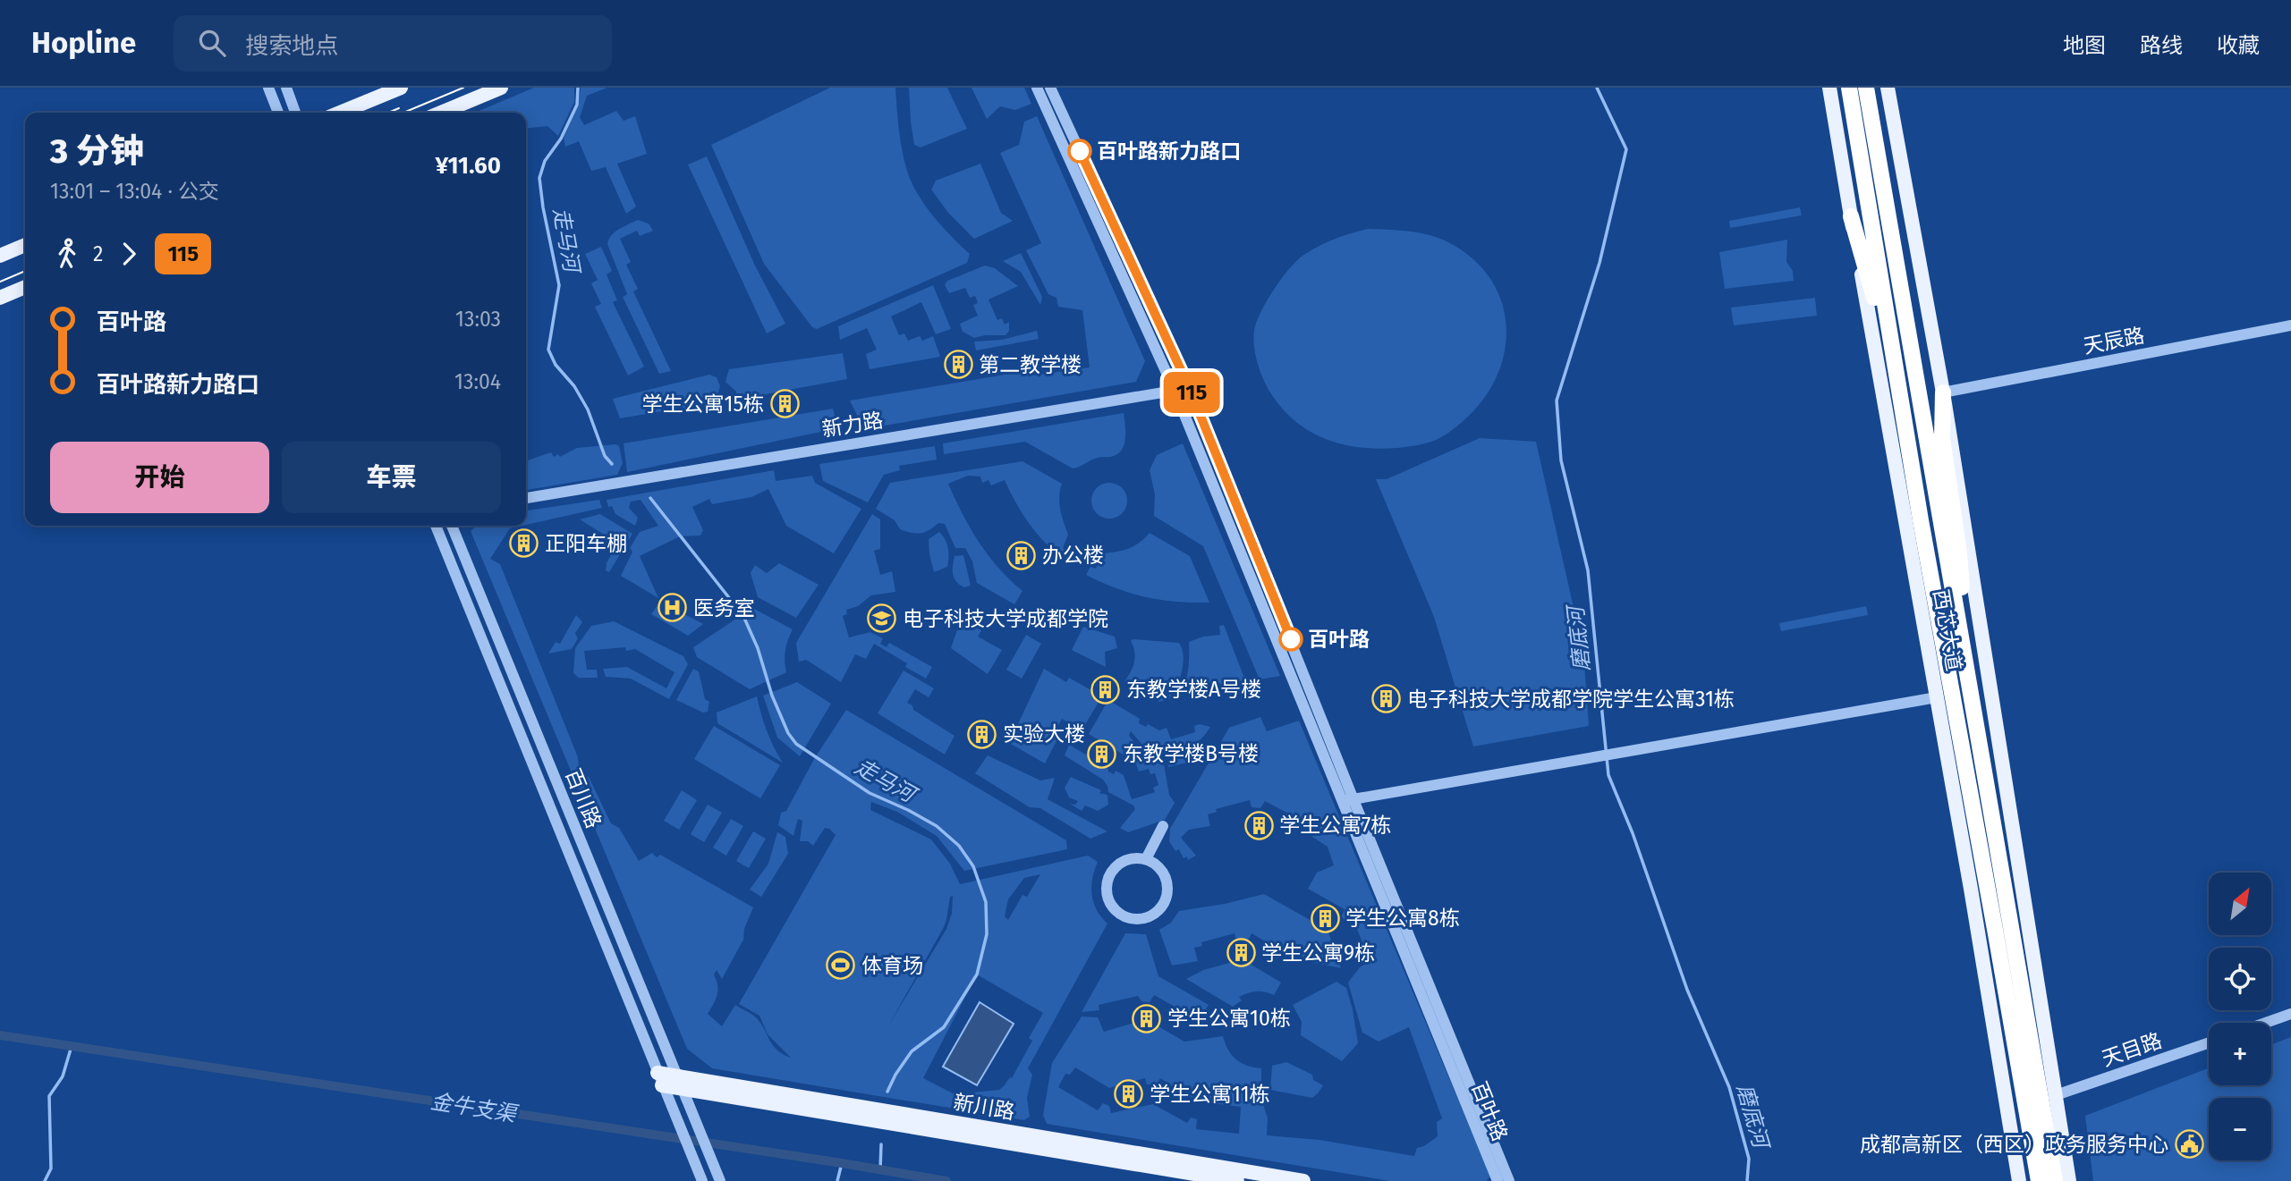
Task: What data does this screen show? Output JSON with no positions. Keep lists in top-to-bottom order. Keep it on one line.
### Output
{"streets":{"highway":["西芯大道"],"main road":["新川路"],"street":["天辰路","新力路","百川路","天目路","百叶路"]},"crossings":[["天辰路","西芯大道"],["新力路","百叶路"],["西芯大道","天目路"],["百川路","新川路"]],"water":["走马河","磨底河","金牛支渠"],"places":{"other":["百叶路新力路口","百叶路"],"building":["第二教学楼","学生公寓15栋","正阳车棚","办公楼","东教学楼A号楼","电子科技大学成都学院学生公寓31栋","实验大楼","东教学楼B号楼","学生公寓7栋","学生公寓8栋","学生公寓9栋","学生公寓10栋","学生公寓11栋"],"hospital":["医务室"],"school or university":["电子科技大学成都学院"],"sports":["体育场"],"public building":["成都高新区（西区）政务服务中心"]},"lines":["bus line 115"],"north":"top right","page":{"header":"Hopline","search":"搜索地点","nav":["地图","路线","收藏"],"on_map":"115","heading":["3 分钟","13:01 – 13:04 · 公交","¥11.60"],"legs":["2","115"],"list":[{"name":"百叶路","value":"13:03"},{"name":"百叶路新力路口","value":"13:04"}],"buttons":["开始","车票"],"map_buttons":["+","−"]}}
